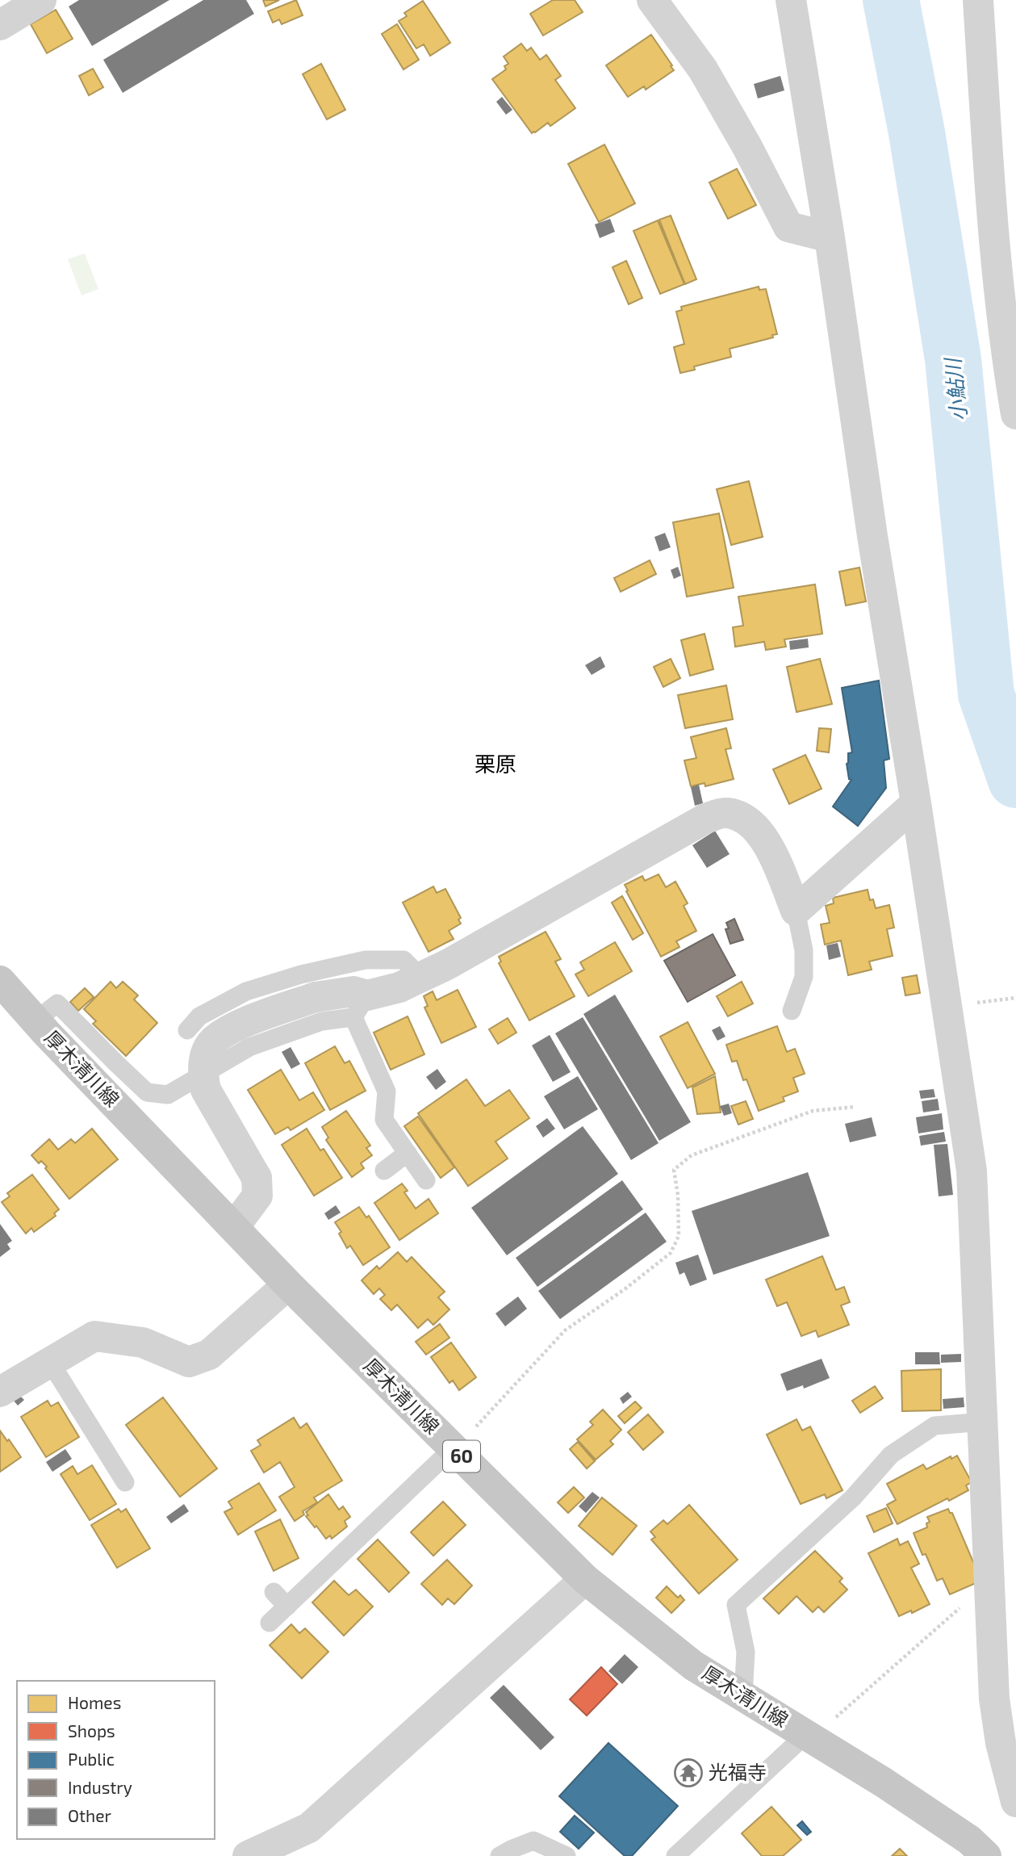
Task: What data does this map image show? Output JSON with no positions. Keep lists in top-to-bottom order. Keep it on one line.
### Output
{"streets":{"main road":["厚木清川線","60"]},"districts":["栗原"],"water":["小鮎川"],"places":{"temple":["光福寺"]},"legend":["Homes","Shops","Public","Industry","Other"]}
